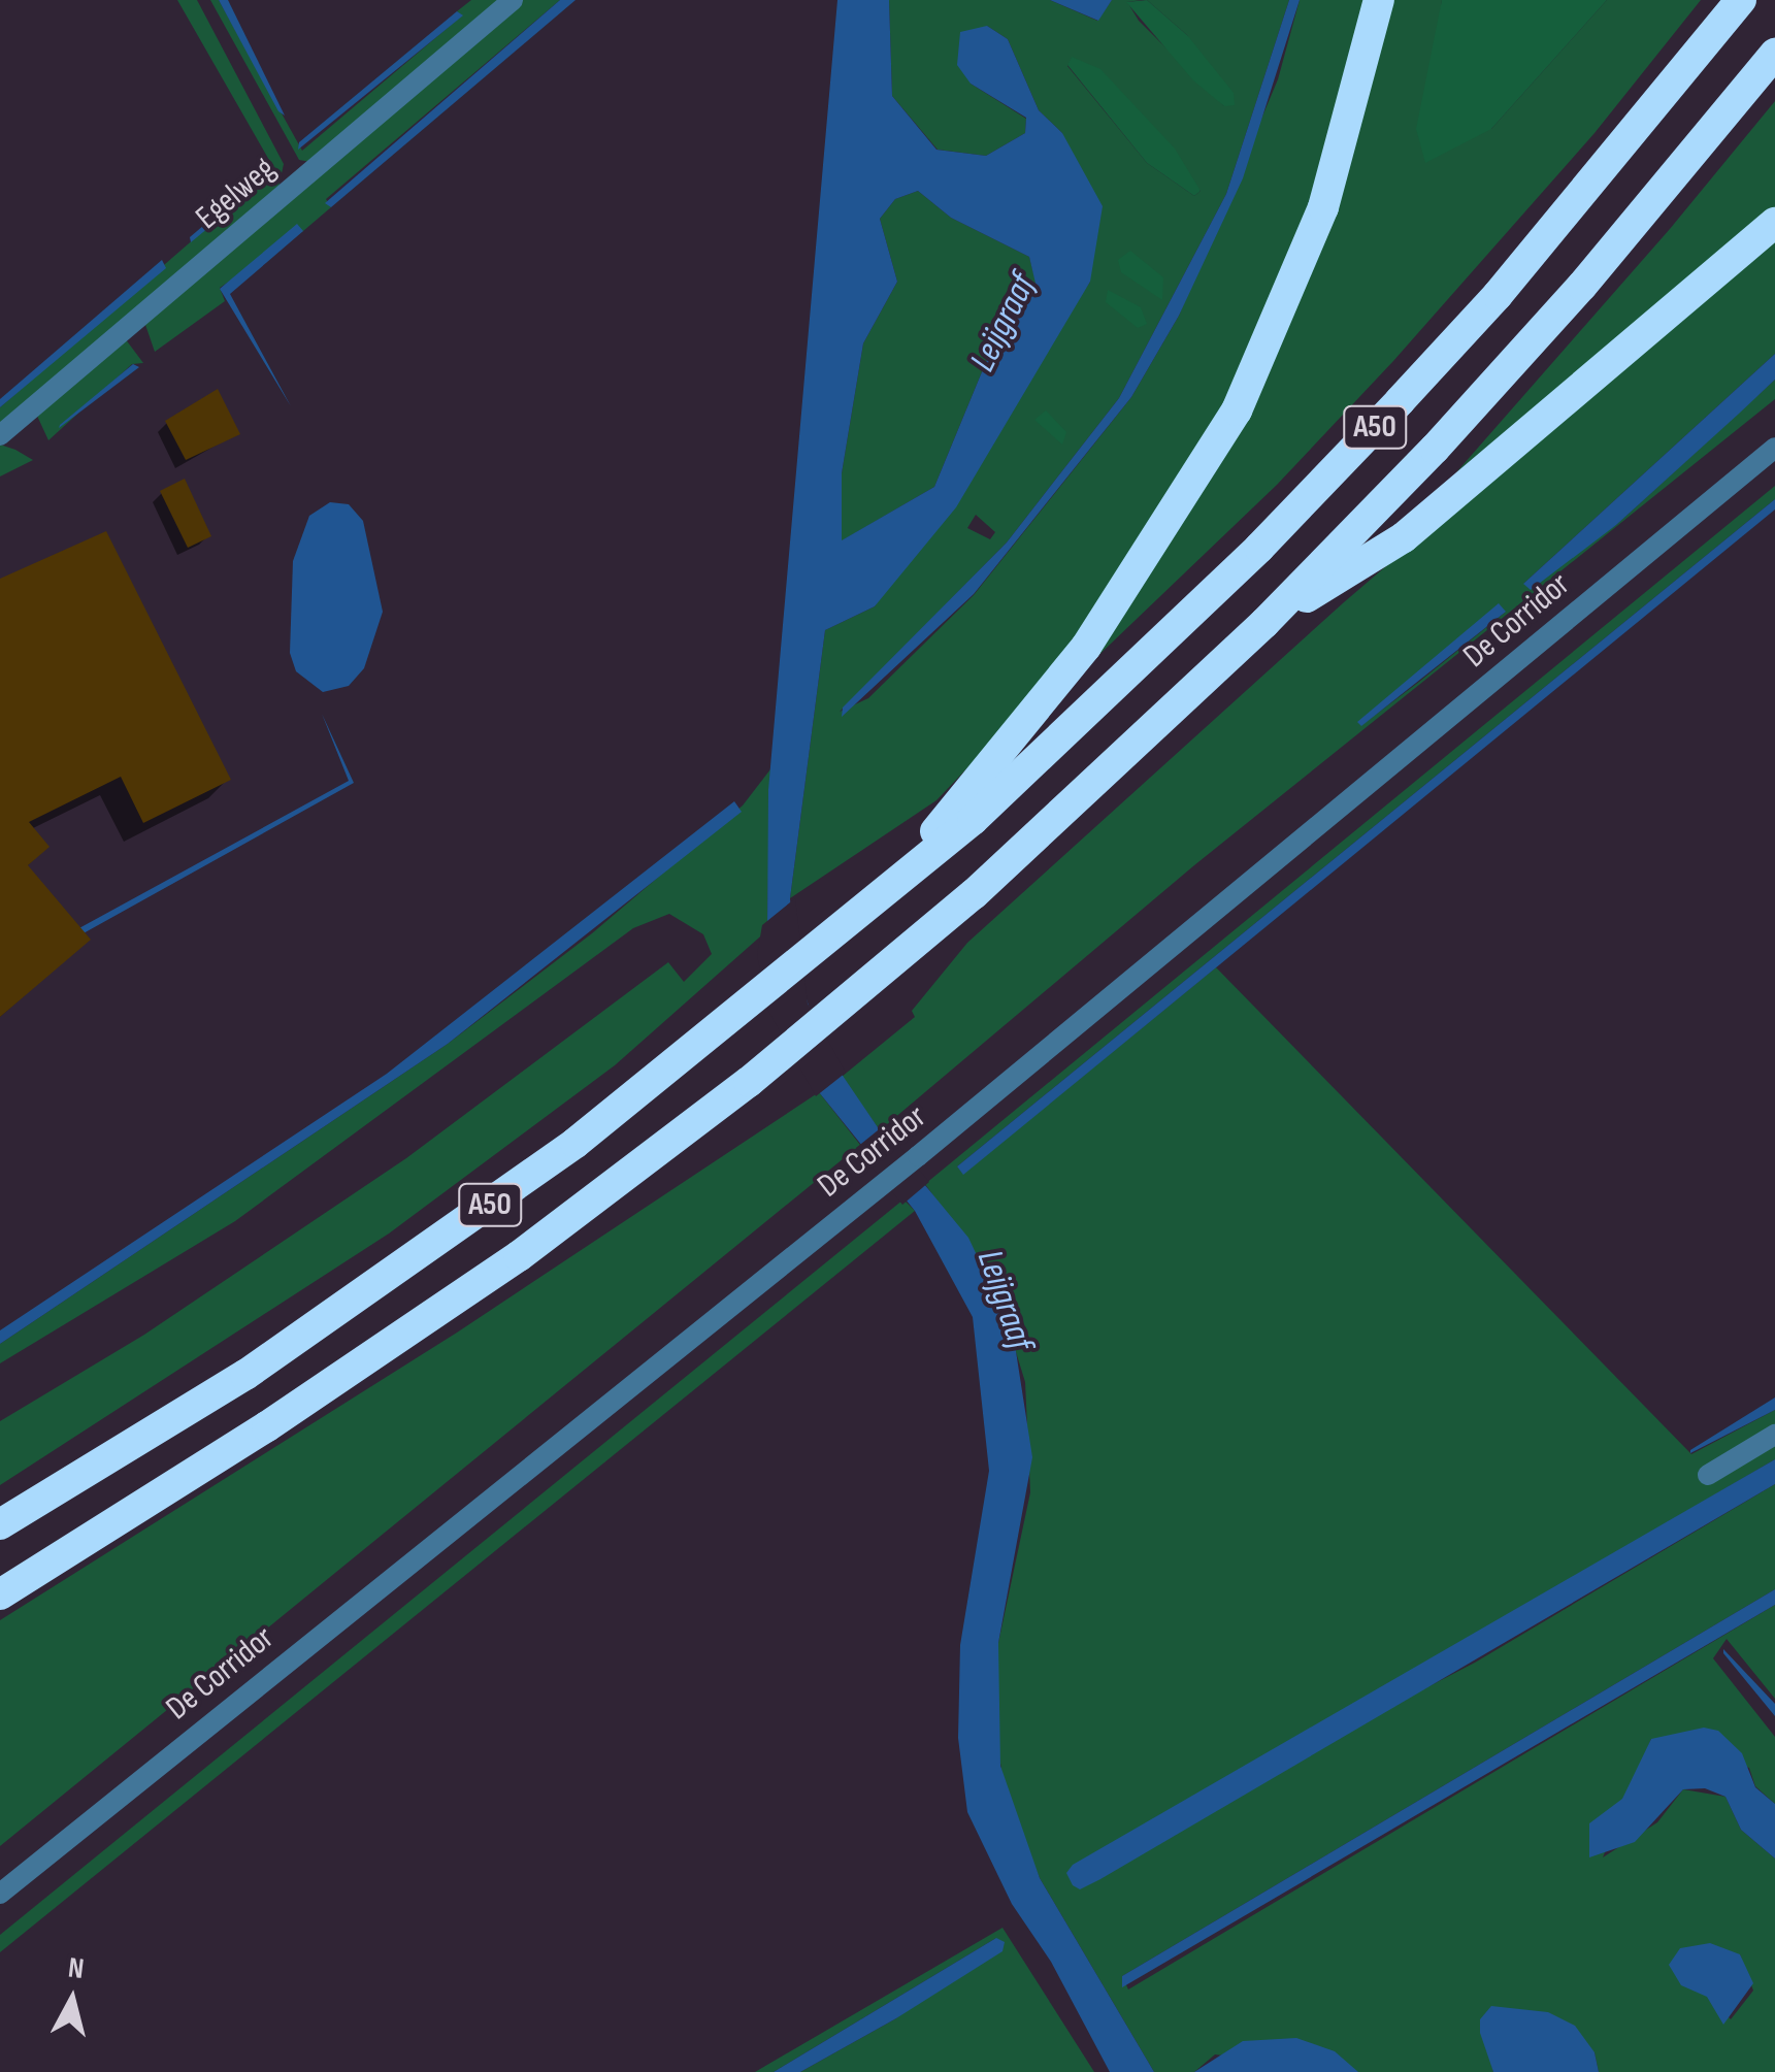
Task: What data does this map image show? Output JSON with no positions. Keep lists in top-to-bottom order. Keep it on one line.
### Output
{"streets":{"highway":["A50"],"street":["Egelweg","De Corridor"]},"water":["Leijgraaf"],"north":"top"}
